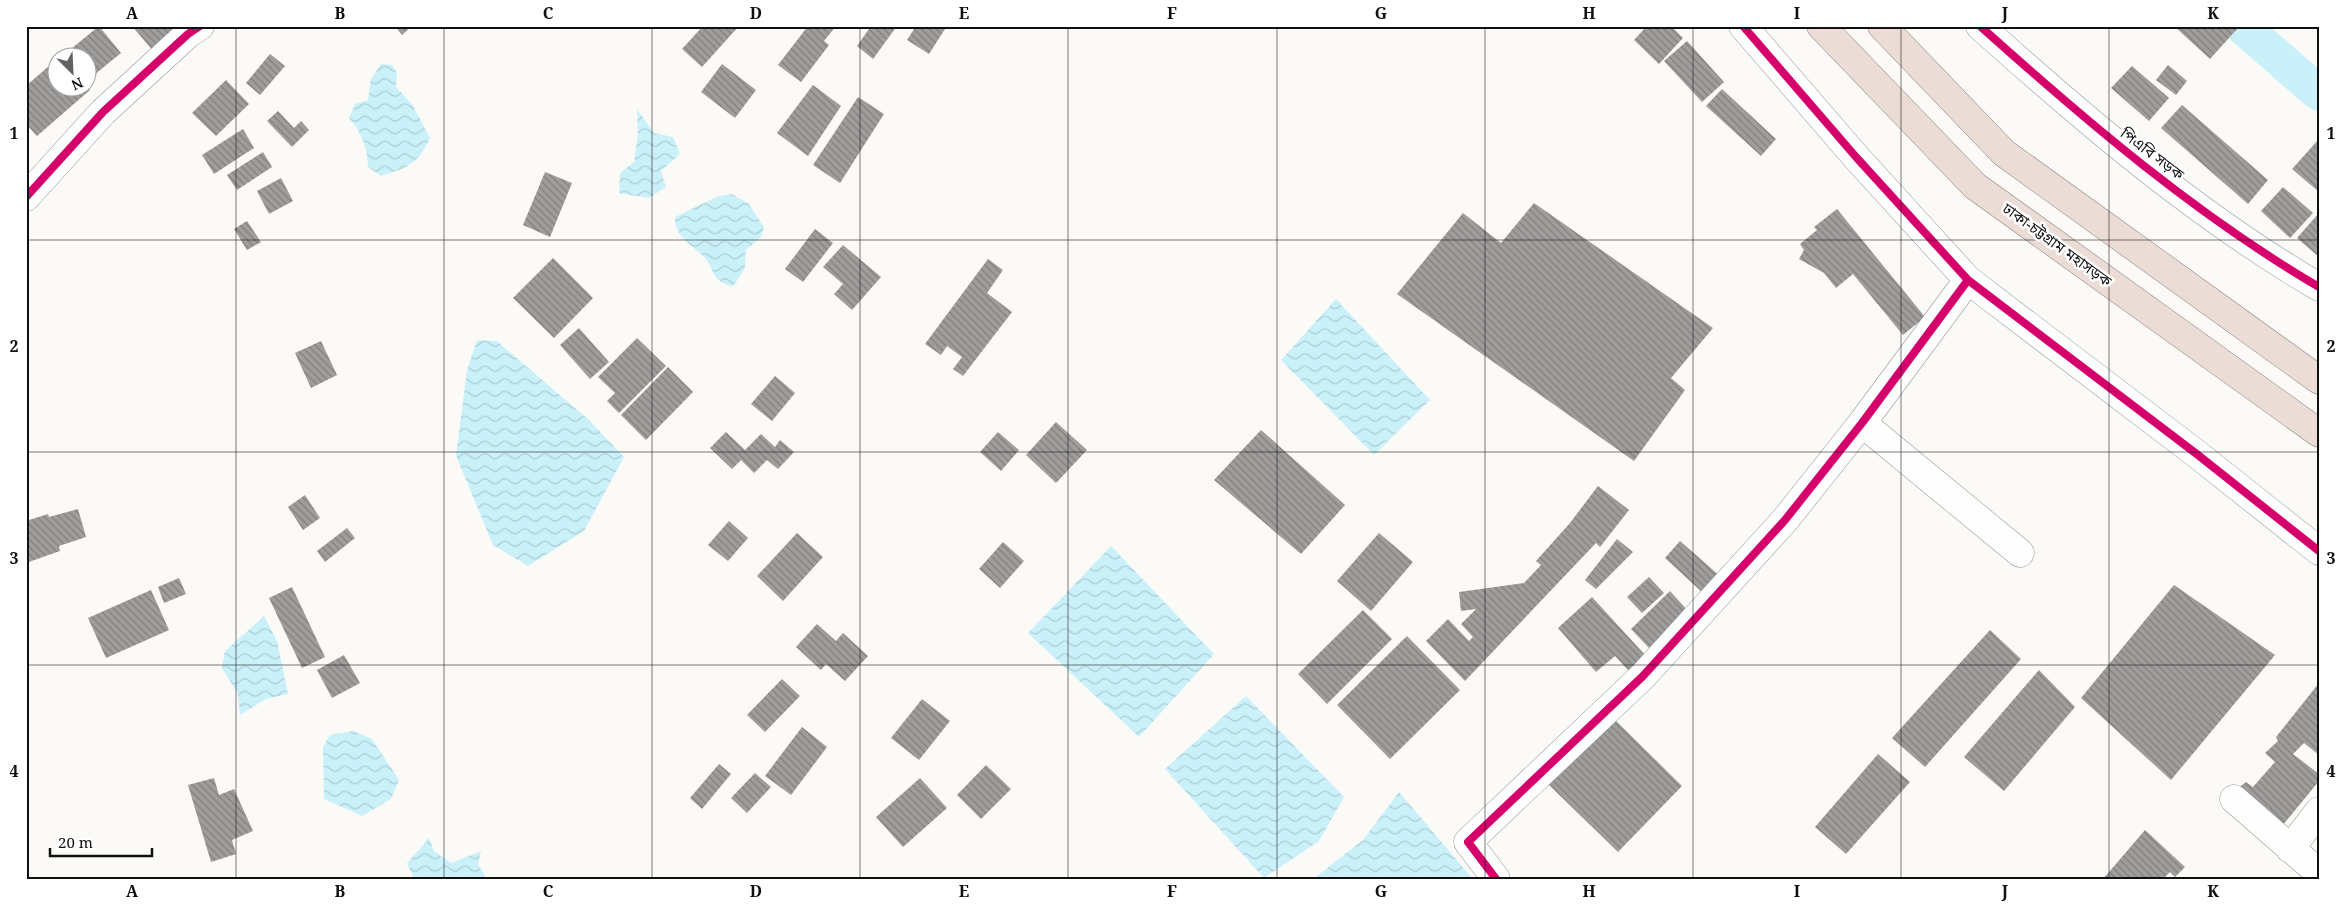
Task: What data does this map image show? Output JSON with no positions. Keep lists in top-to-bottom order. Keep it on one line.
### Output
{"streets":{"highway":["ঢাকা-চট্টগ্রাম মহাসড়ক"],"street":["পিএবি সড়ক"]},"scale_bar":"20 m","north":"bottom right","grid":{"columns":["A","B","C","D","E","F","G","H","I","J","K"],"rows":["1","2","3","4"]}}
